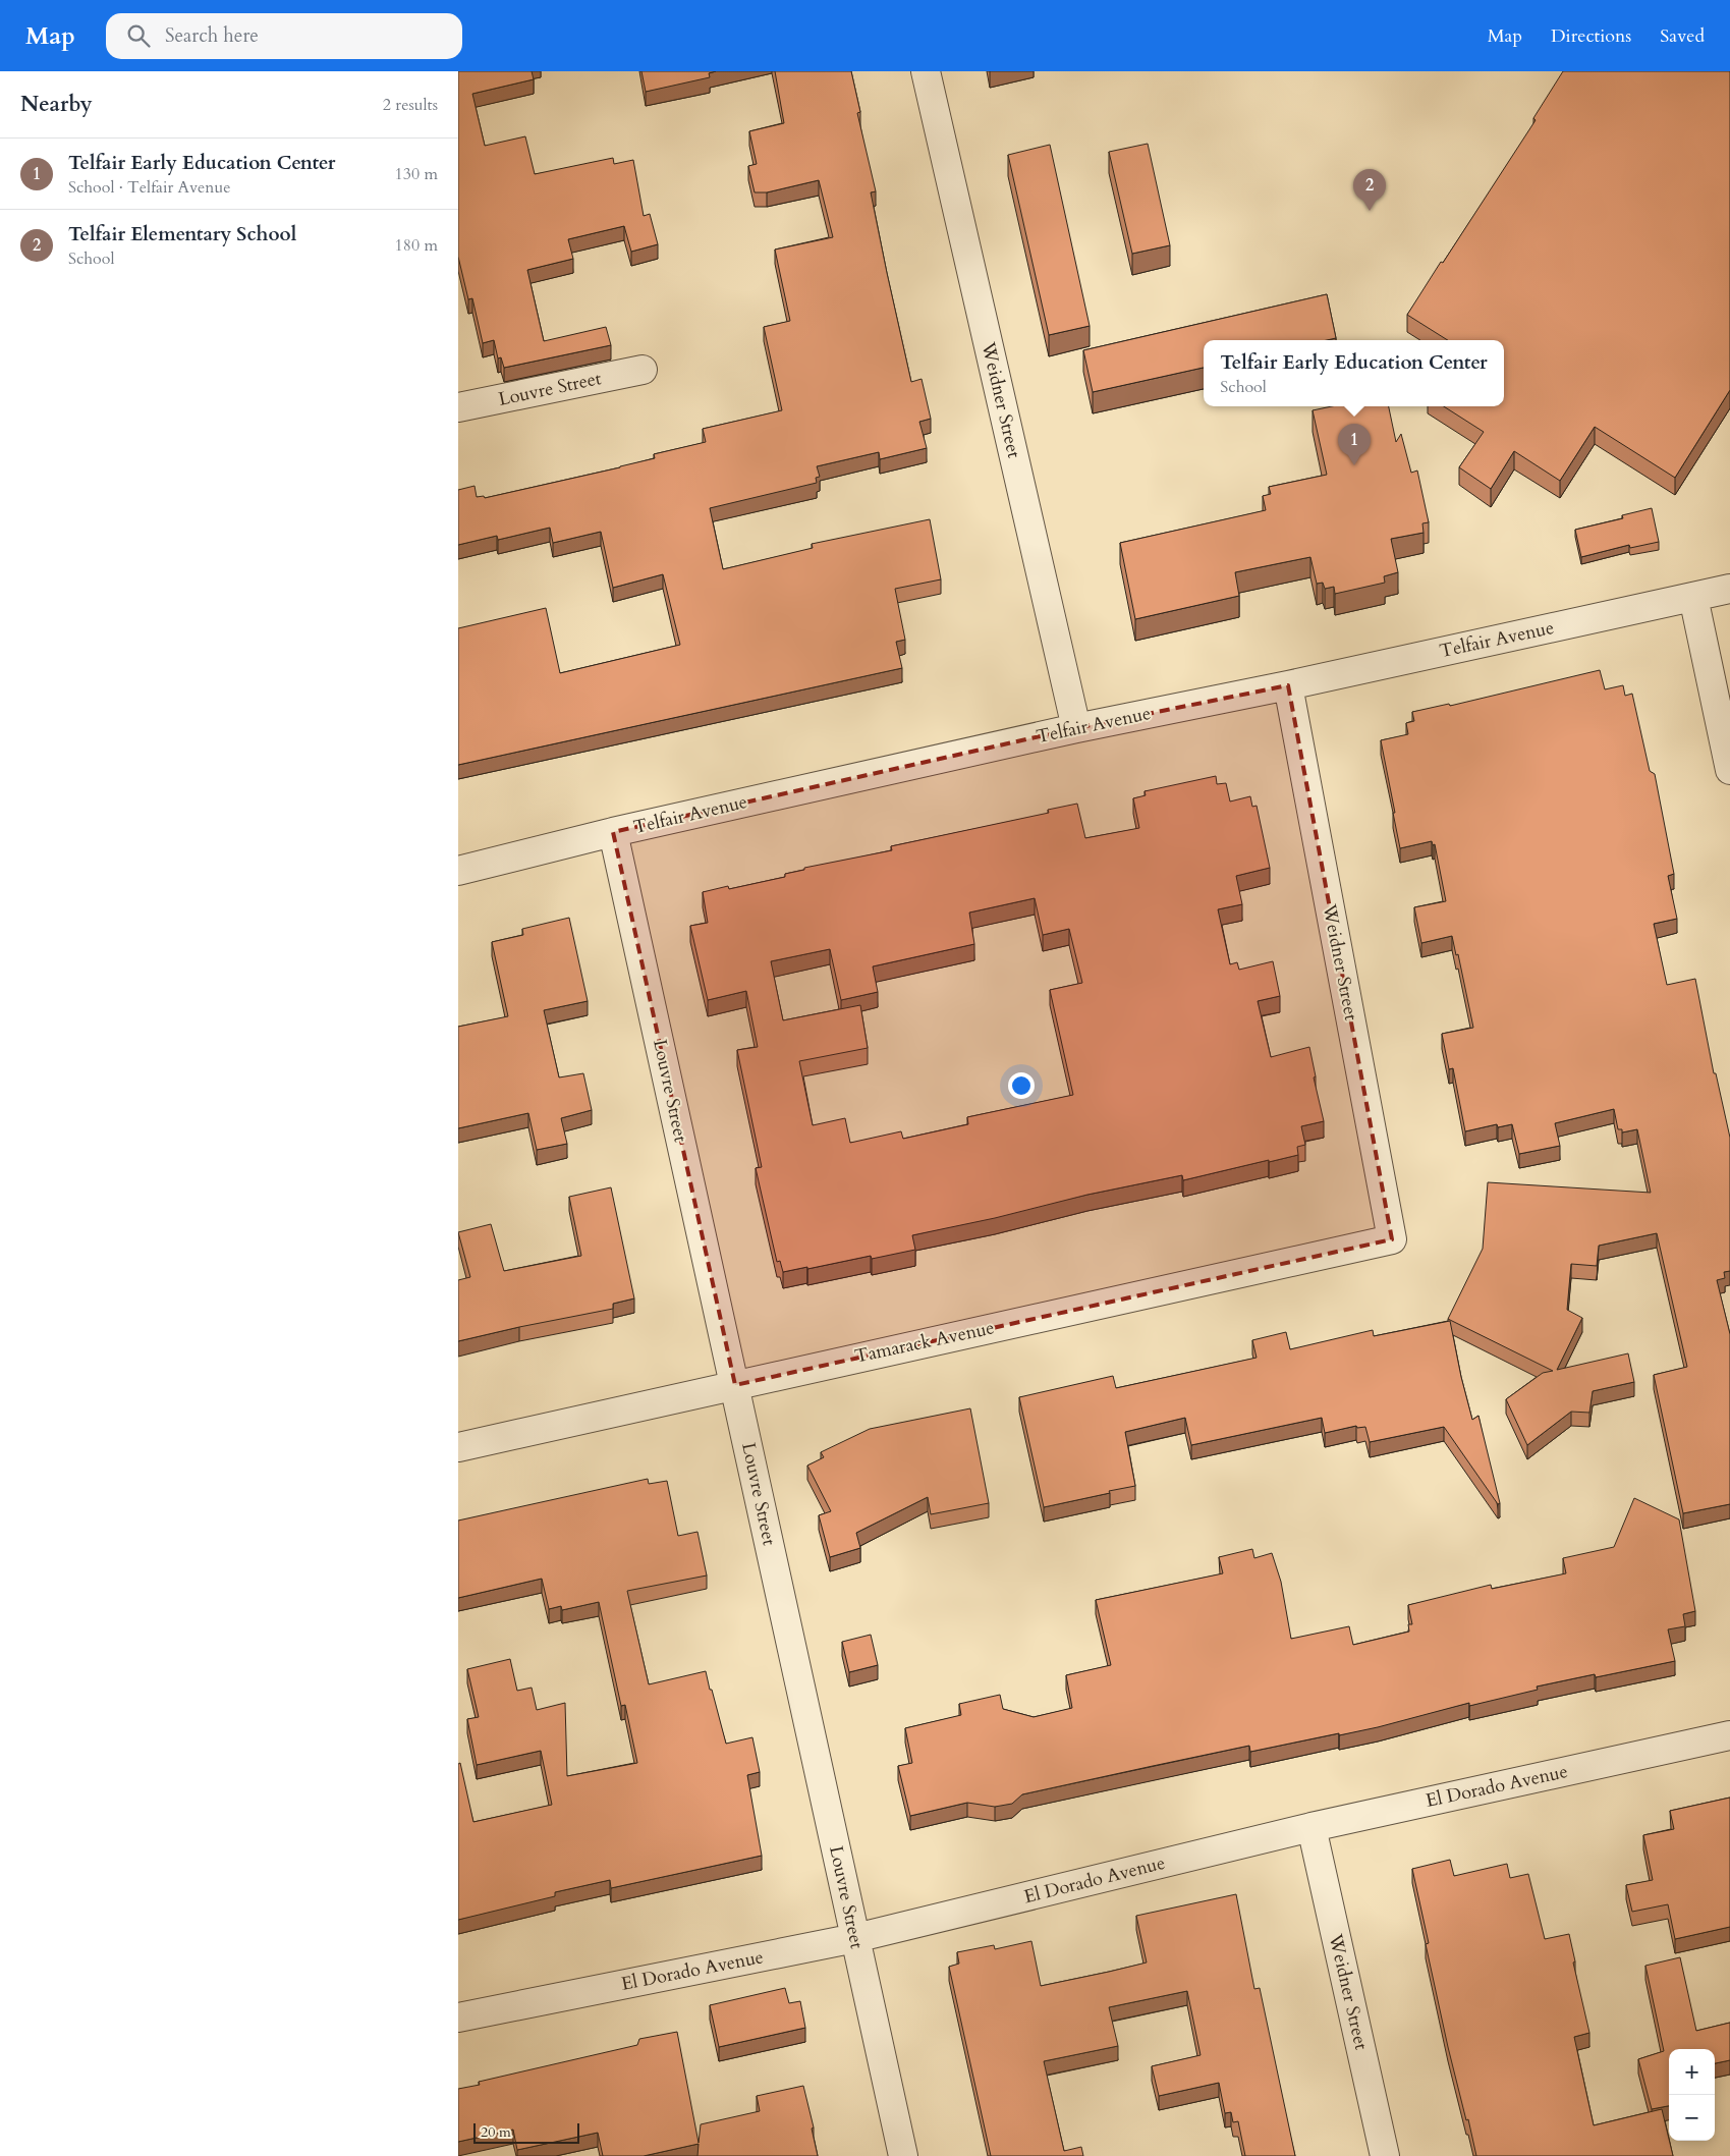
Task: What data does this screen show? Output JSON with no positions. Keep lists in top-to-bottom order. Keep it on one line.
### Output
{"streets":{"street":["Louvre Street","Weidner Street","Telfair Avenue","Tamarack Avenue","El Dorado Avenue"]},"crossings":[["Louvre Street","Telfair Avenue"],["Louvre Street","Tamarack Avenue"],["Louvre Street","El Dorado Avenue"],["Weidner Street","Telfair Avenue"],["Weidner Street","Tamarack Avenue"],["Weidner Street","El Dorado Avenue"]],"scale_bar":"20 m","page":{"header":"Map","search":"Search here","nav":["Map","Directions","Saved"],"heading":["Nearby","2 results"],"list":[{"mark":"1","name":"Telfair Early Education Center","note":"School · Telfair Avenue","value":"130 m"},{"mark":"2","name":"Telfair Elementary School","note":"School","value":"180 m"}],"pins":["2","1"],"popup":["Telfair Early Education Center","School"],"map_buttons":["+","−"],"scale":"20 m"}}
